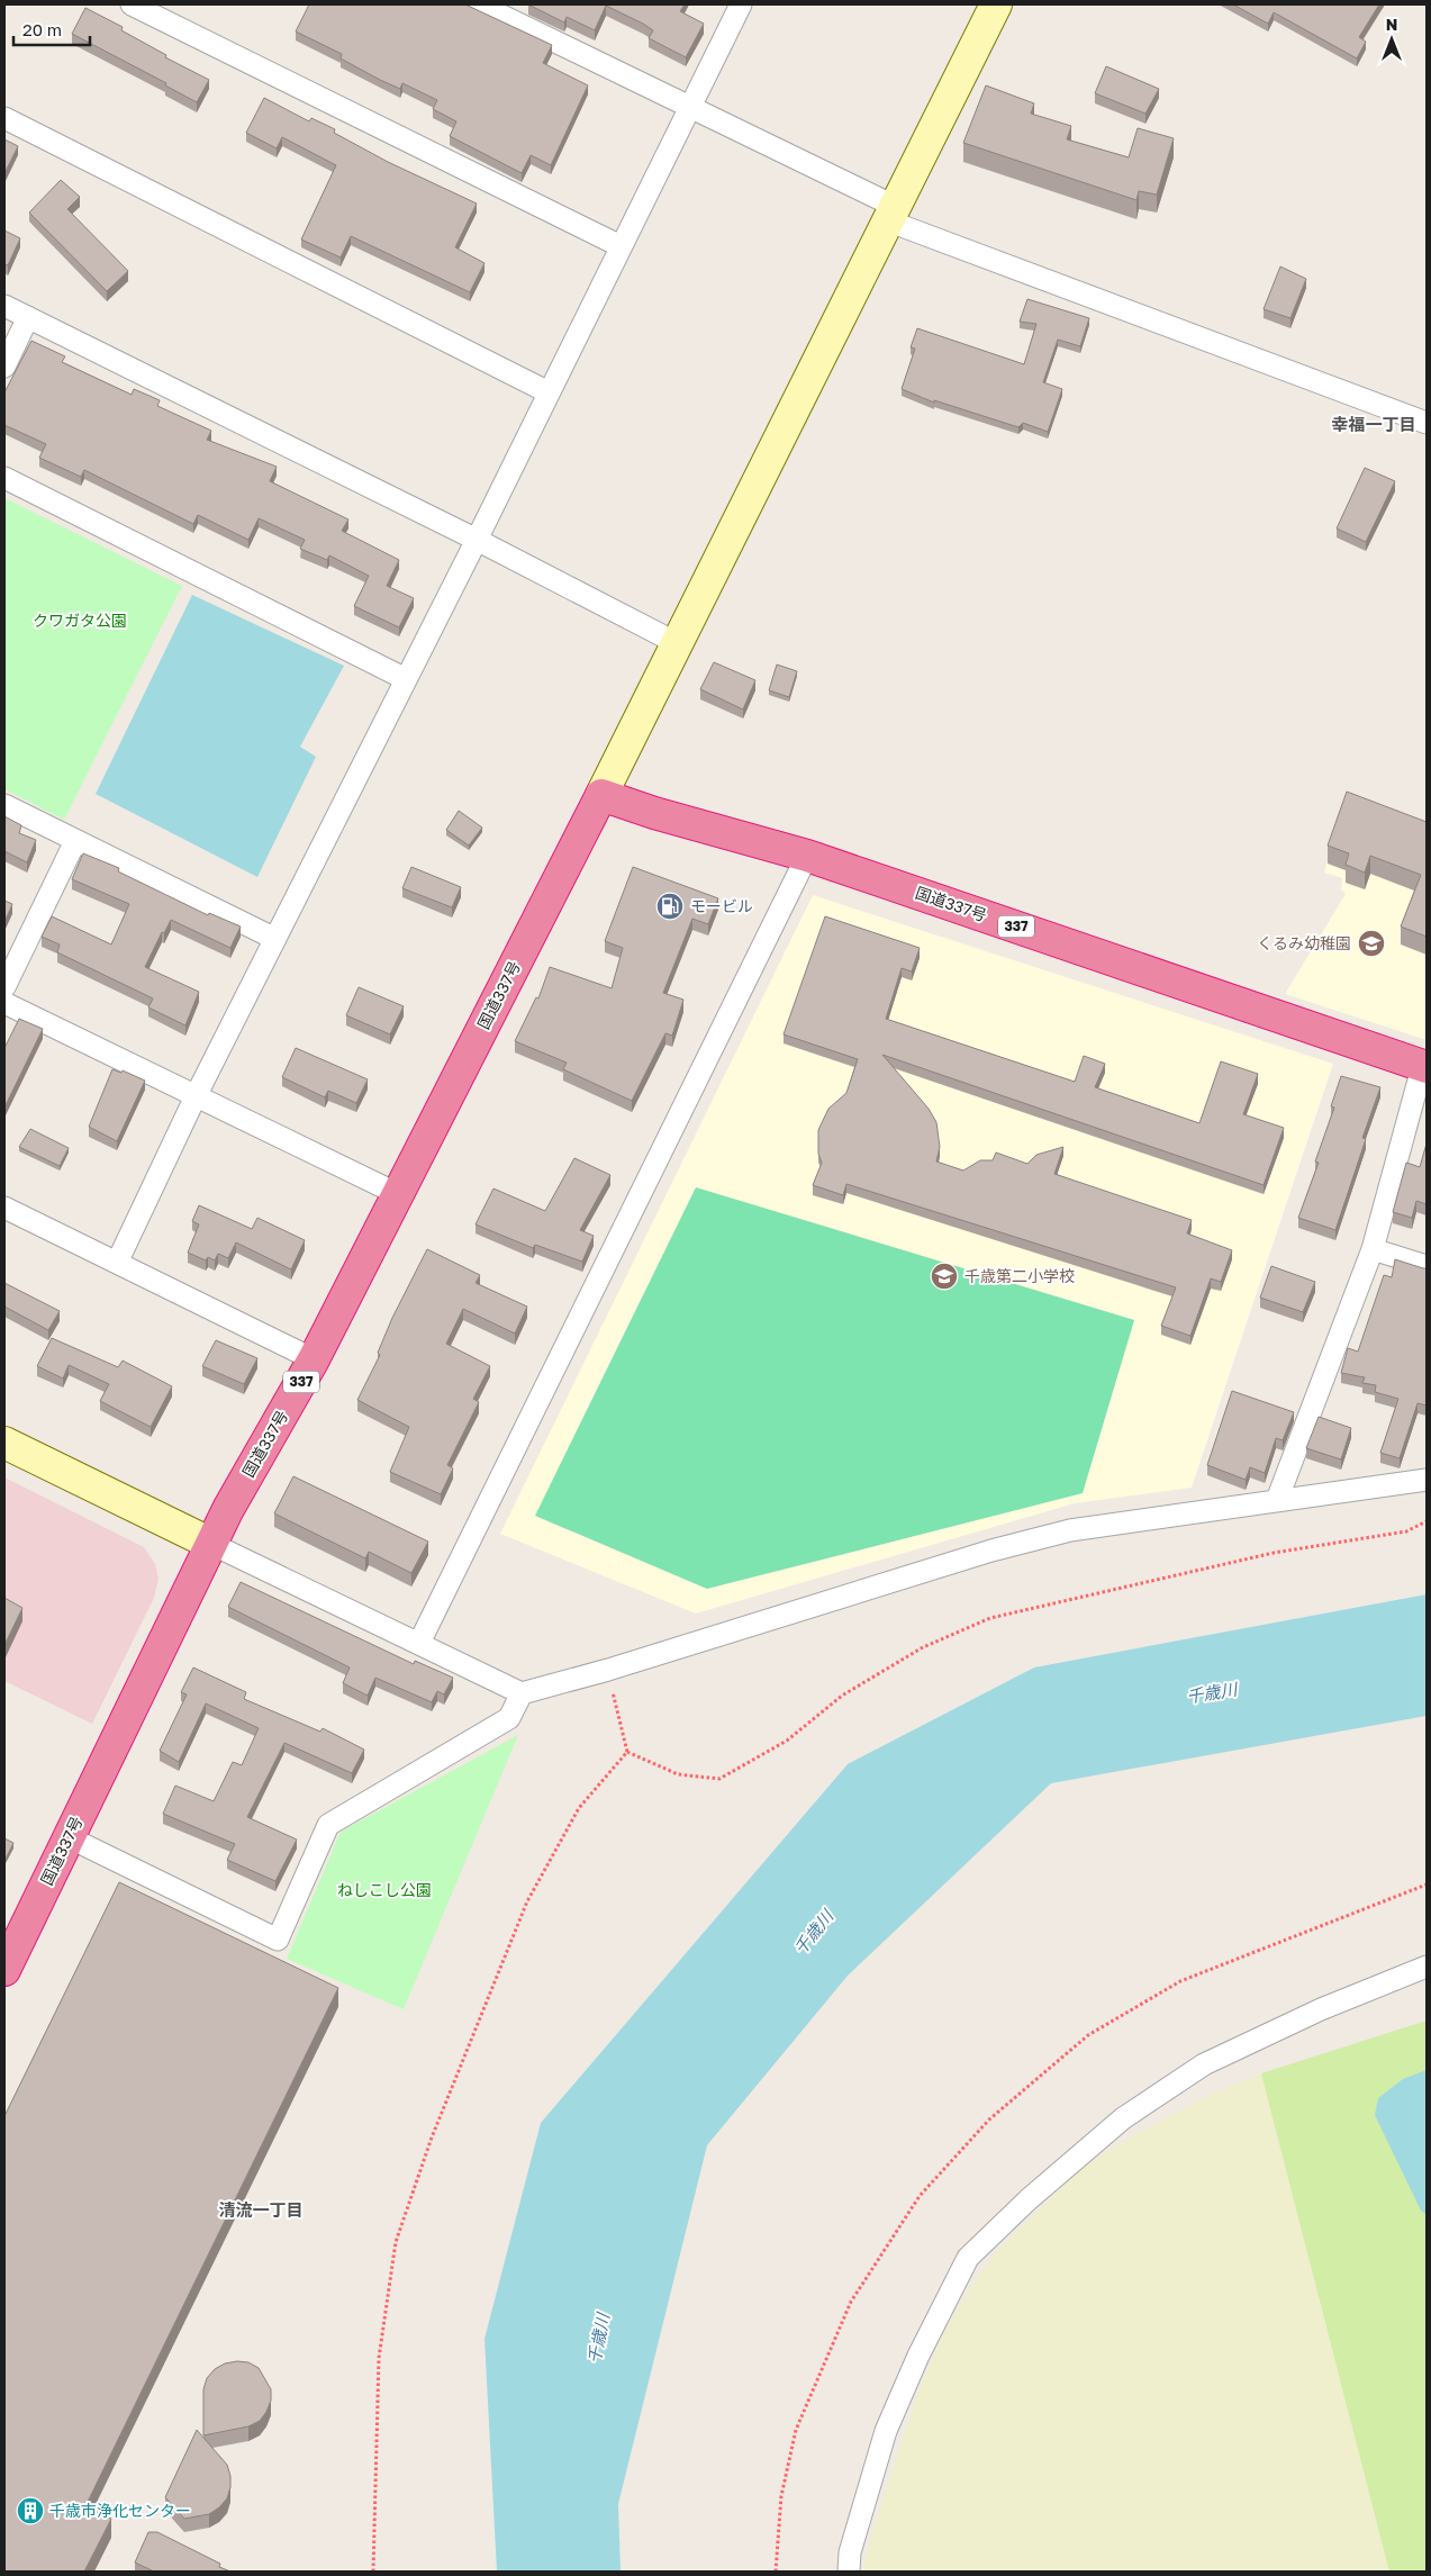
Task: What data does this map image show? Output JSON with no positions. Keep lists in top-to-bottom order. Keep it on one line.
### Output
{"streets":{"highway":["国道337号","337"]},"districts":["幸福一丁目","清流一丁目"],"water":["千歳川"],"parks":["クワガタ公園","ねしこし公園"],"places":{"fuel station":["モービル"],"school or university":["くるみ幼稚園","千歳第二小学校"],"building":["千歳市浄化センター"]},"scale_bar":"20 m","north":"top"}
